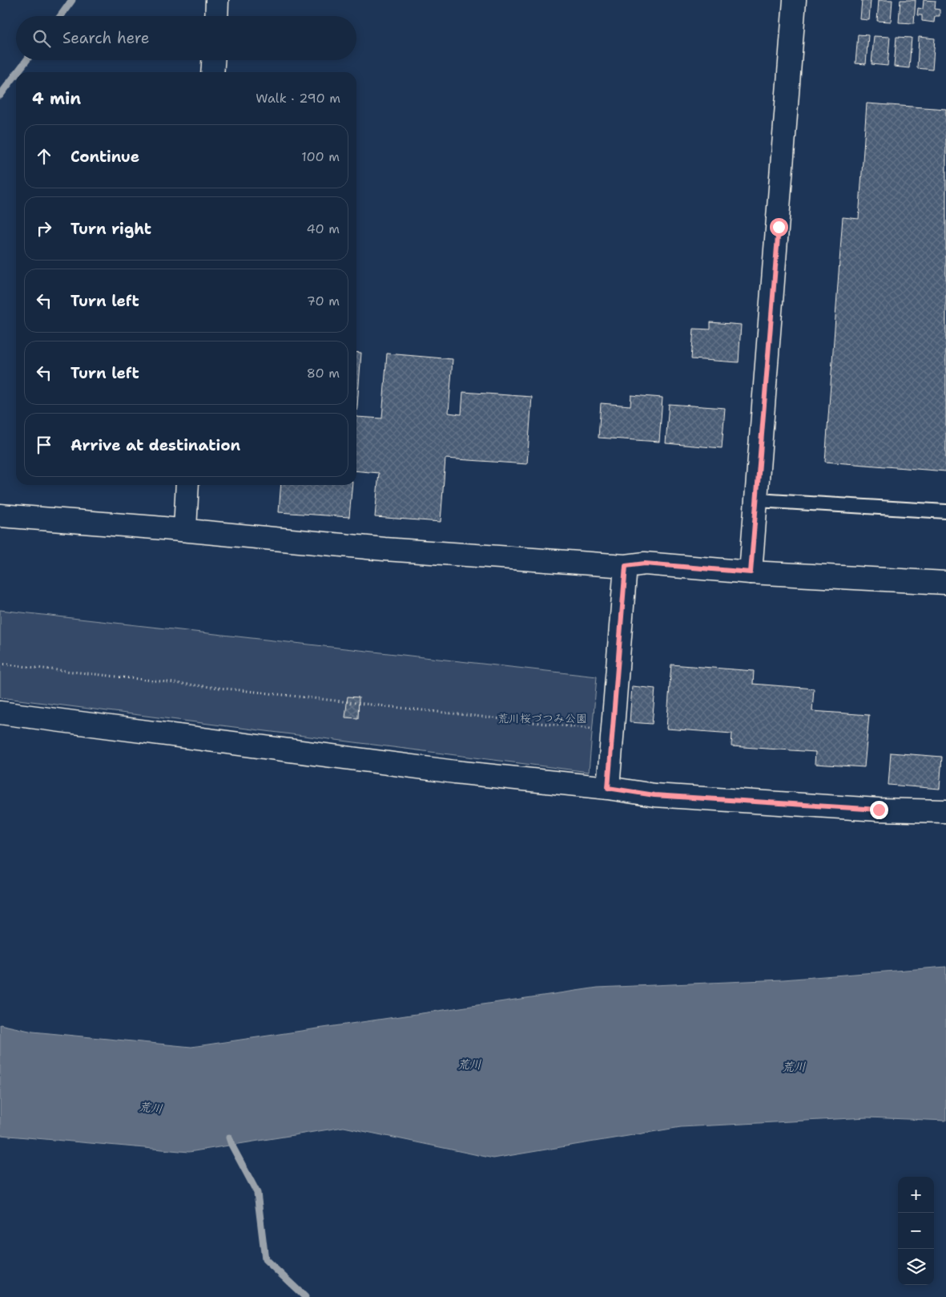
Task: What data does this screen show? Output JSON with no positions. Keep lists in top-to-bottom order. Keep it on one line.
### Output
{"water":["荒川"],"parks":["荒川桜づつみ公園"],"page":{"search":"Search here","heading":["4 min","Walk · 290 m"],"list":[["Continue","100 m"],["Turn right","40 m"],["Turn left","70 m"],["Turn left","80 m"],"Arrive at destination"],"map_buttons":["+","−"]}}
